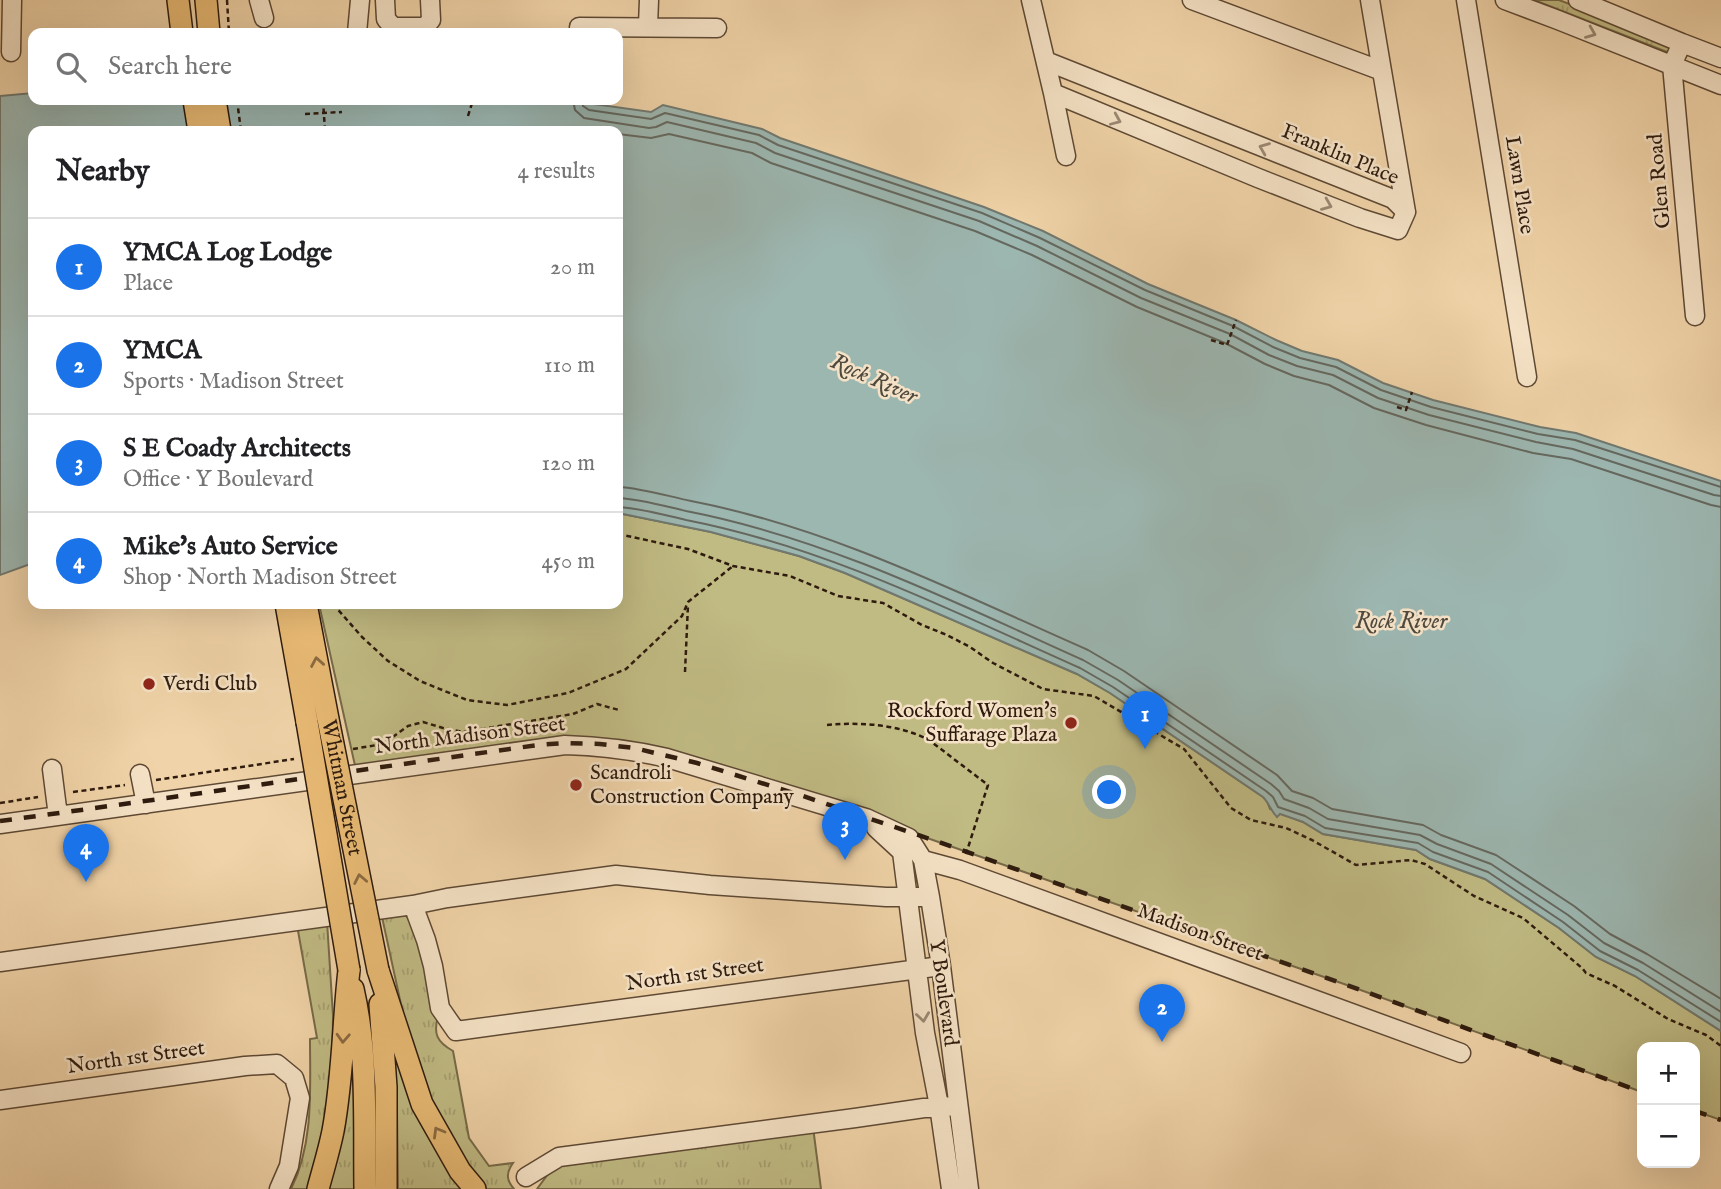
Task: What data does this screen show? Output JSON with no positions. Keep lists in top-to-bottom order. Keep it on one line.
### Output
{"streets":{"main road":["Whitman Street"],"street":["Franklin Place","Glen Road","Lawn Place","North Madison Street","Madison Street","North 1st Street","Y Boulevard"]},"crossings":[["North Madison Street","Madison Street"],["North Madison Street","Y Boulevard"],["Madison Street","Y Boulevard"],["North 1st Street","Y Boulevard"]],"water":["Rock River"],"places":["Verdi Club","Rockford Women's Suffarage Plaza","Scandroli Construction Company"],"page":{"search":"Search here","heading":["Nearby","4 results"],"list":[{"mark":"1","name":"YMCA Log Lodge","note":"Place","value":"20 m"},{"mark":"2","name":"YMCA","note":"Sports · Madison Street","value":"110 m"},{"mark":"3","name":"S E Coady Architects","note":"Office · Y Boulevard","value":"120 m"},{"mark":"4","name":"Mike's Auto Service","note":"Shop · North Madison Street","value":"450 m"}],"pins":["1","3","4","2"],"map_buttons":["+","−"]}}
